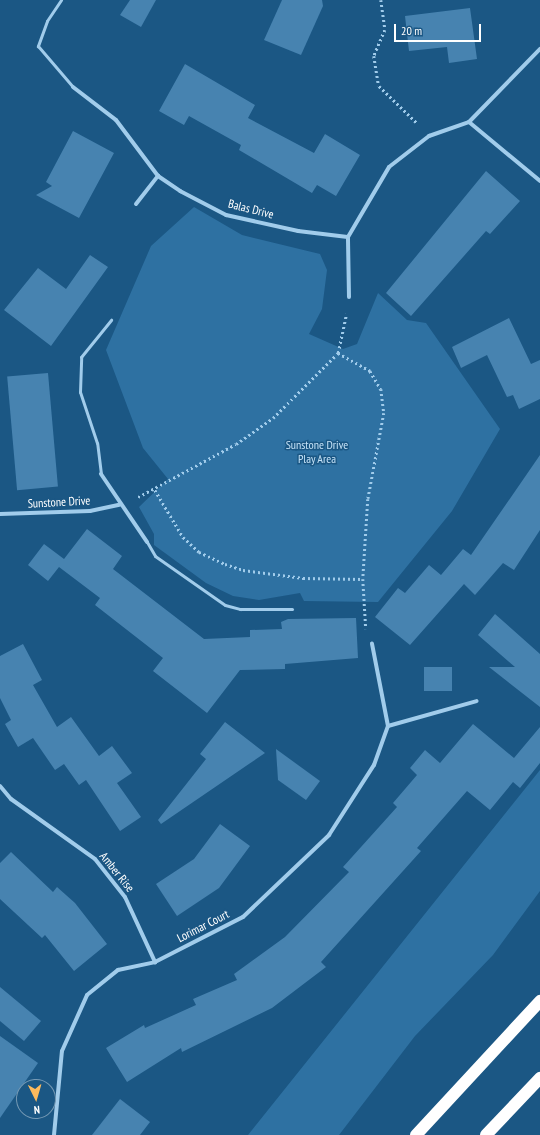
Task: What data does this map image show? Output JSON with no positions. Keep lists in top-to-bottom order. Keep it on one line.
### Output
{"streets":{"street":["Balas Drive","Sunstone Drive","Amber Rise","Lorimar Court"]},"crossings":[["Amber Rise","Lorimar Court"]],"parks":["Sunstone Drive Play Area"],"scale_bar":"20 m","north":"bottom"}
